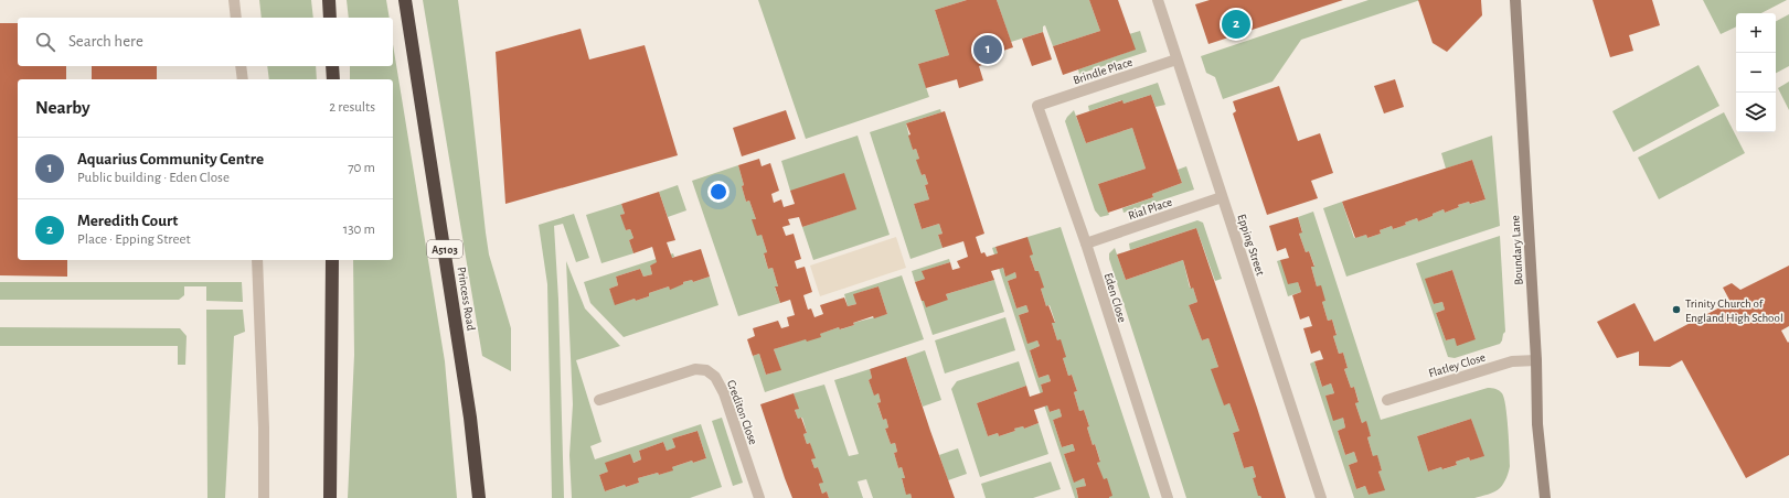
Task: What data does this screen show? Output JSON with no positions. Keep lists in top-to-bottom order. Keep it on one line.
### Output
{"streets":{"highway":["A5103","Princess Road"],"street":["Brindle Place","Rial Place","Epping Street","Boundary Lane","Eden Close","Flatley Close","Crediton Close"]},"crossings":[["Brindle Place","Epping Street"],["Brindle Place","Eden Close"],["Rial Place","Epping Street"],["Rial Place","Eden Close"],["Boundary Lane","Flatley Close"]],"places":["Trinity Church of England High School"],"page":{"pins":["2","1"],"map_buttons":["+","−"],"search":"Search here","heading":["Nearby","2 results"],"list":[{"mark":"1","name":"Aquarius Community Centre","note":"Public building · Eden Close","value":"70 m"},{"mark":"2","name":"Meredith Court","note":"Place · Epping Street","value":"130 m"}]}}
